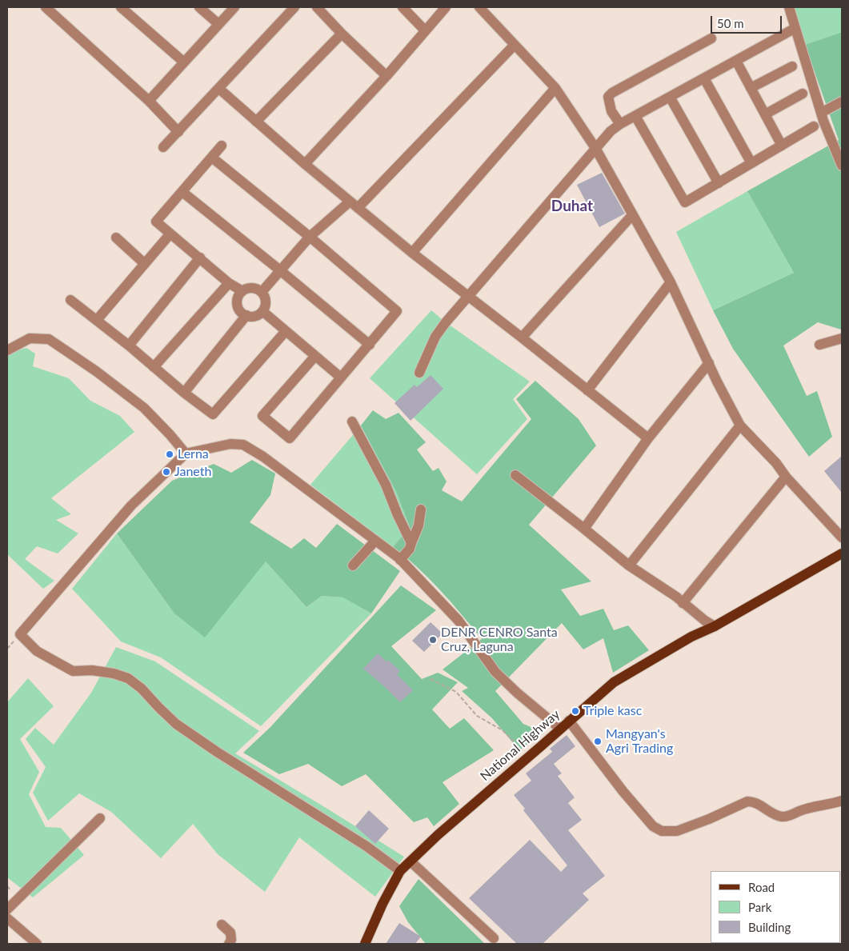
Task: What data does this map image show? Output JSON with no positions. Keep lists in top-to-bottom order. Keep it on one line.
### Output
{"streets":{"main road":["National Highway"]},"districts":["Duhat"],"places":["Lerna","Janeth","DENR CENRO Santa Cruz, Laguna","Triple kasc","Mangyan's Agri Trading"],"legend":["Road","Park","Building"],"scale_bar":"50 m"}
